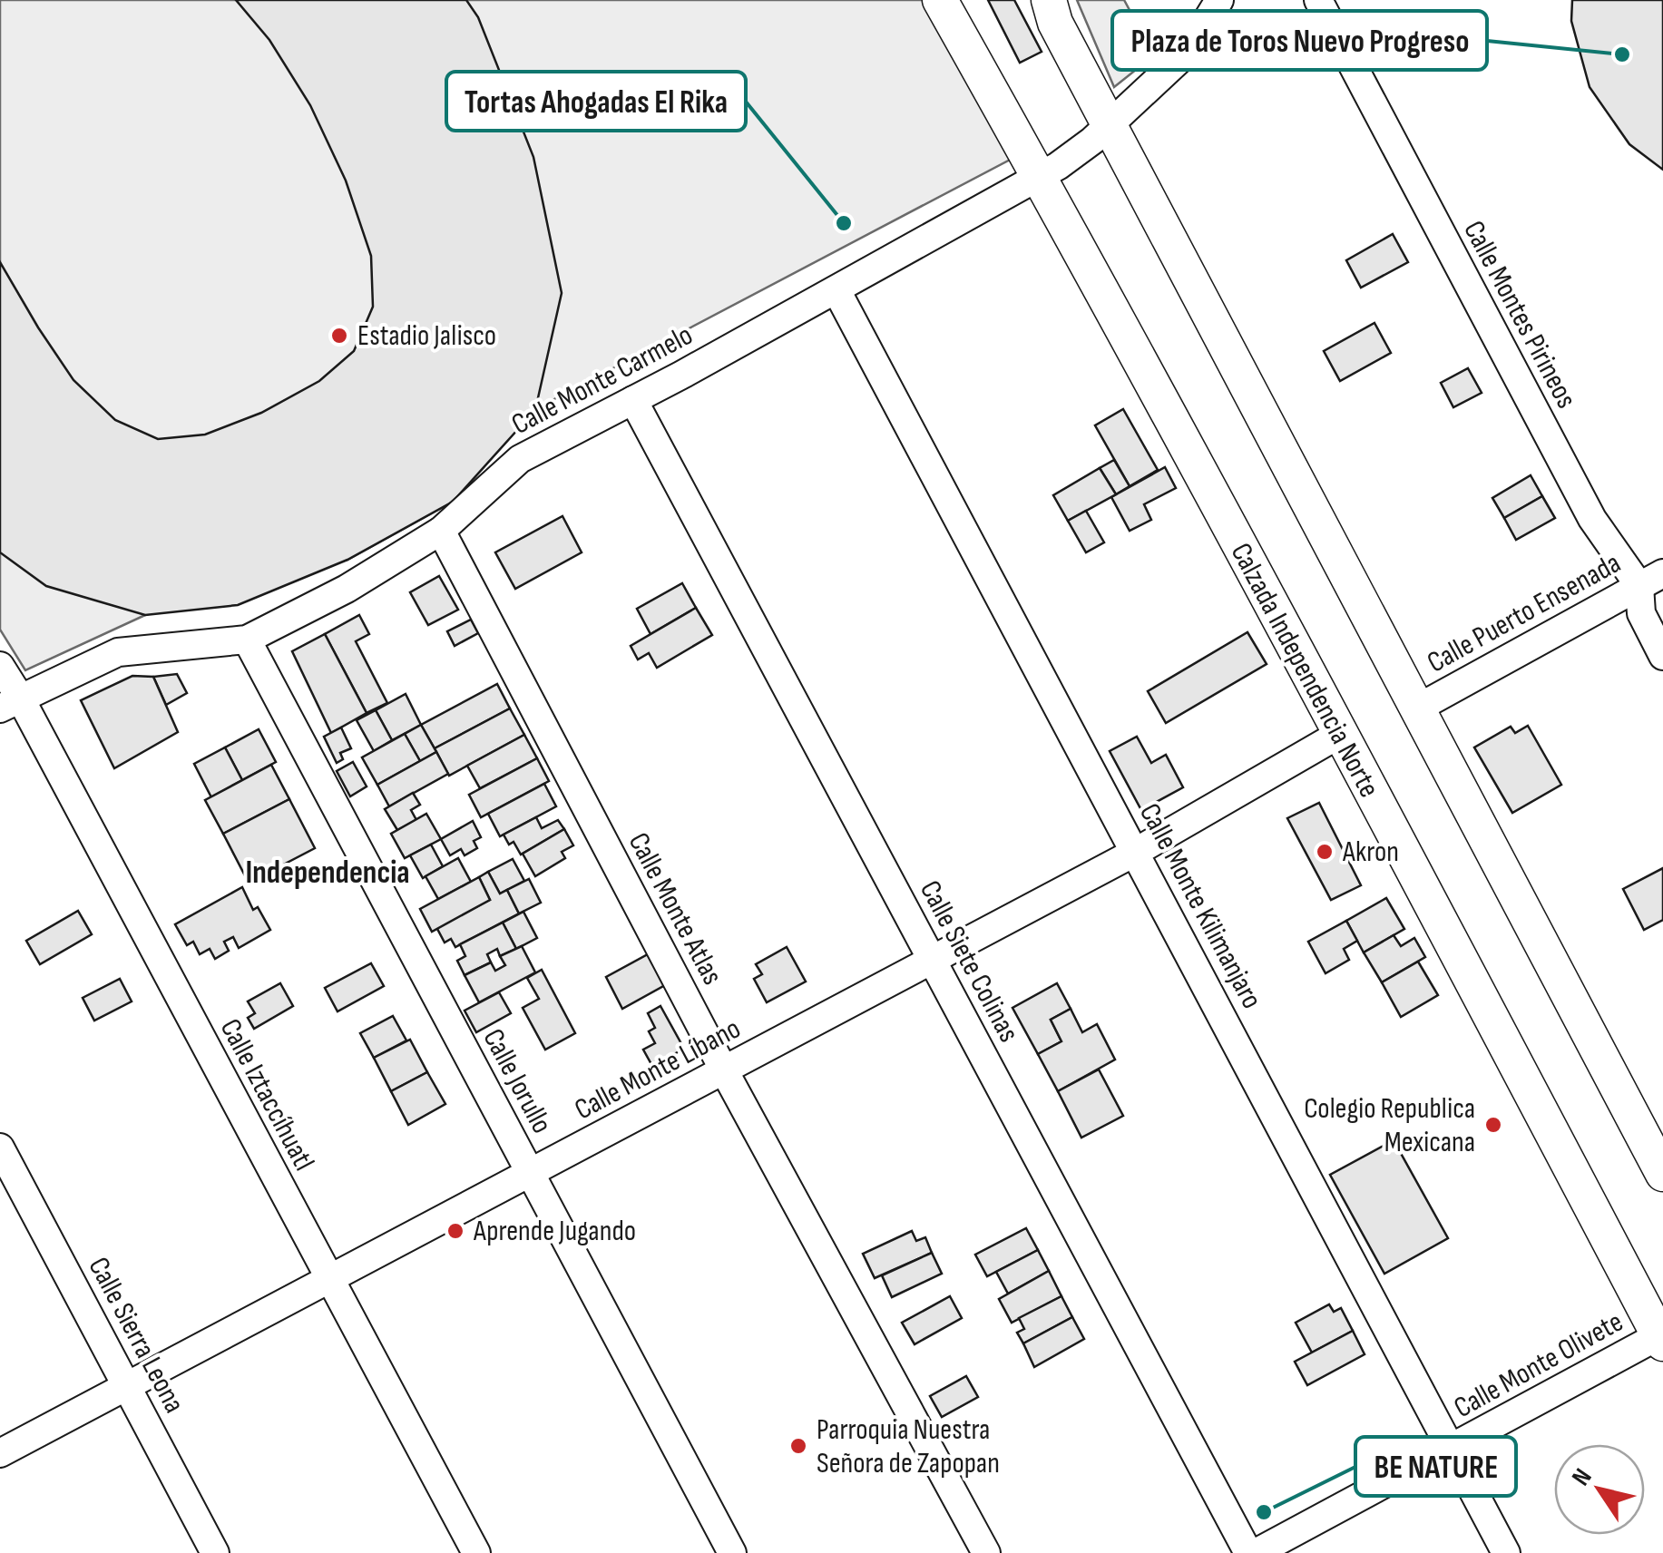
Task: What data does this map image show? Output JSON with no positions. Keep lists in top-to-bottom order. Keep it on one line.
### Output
{"streets":{"main road":["Calzada Independencia Norte"],"street":["Calle Montes Pirineos","Calle Monte Carmelo","Calle Puerto Ensenada","Calle Monte Kilimanjaro","Calle Monte Atlas","Calle Siete Colinas","Calle Monte Líbano","Calle Jorullo","Calle Iztaccíhuatl","Calle Sierra Leona","Calle Monte Olivete"]},"crossings":[["Calle Montes Pirineos","Calle Puerto Ensenada"],["Calle Monte Carmelo","Calzada Independencia Norte"],["Calle Monte Carmelo","Calle Monte Kilimanjaro"],["Calle Monte Carmelo","Calle Monte Atlas"],["Calle Monte Carmelo","Calle Siete Colinas"],["Calle Monte Carmelo","Calle Jorullo"],["Calle Monte Carmelo","Calle Iztaccíhuatl"],["Calzada Independencia Norte","Calle Monte Líbano"],["Calzada Independencia Norte","Calle Monte Olivete"],["Calle Monte Kilimanjaro","Calle Monte Líbano"],["Calle Monte Kilimanjaro","Calle Monte Olivete"],["Calle Monte Atlas","Calle Monte Líbano"],["Calle Siete Colinas","Calle Monte Líbano"],["Calle Monte Líbano","Calle Jorullo"],["Calle Monte Líbano","Calle Iztaccíhuatl"],["Calle Monte Líbano","Calle Sierra Leona"]],"districts":["Independencia"],"places":["Plaza de Toros Nuevo Progreso","Tortas Ahogadas El Rika","Estadio Jalisco","Akron","Colegio Republica Mexicana","Aprende Jugando","Parroquia Nuestra Señora de Zapopan","BE NATURE"],"north":"top left"}
